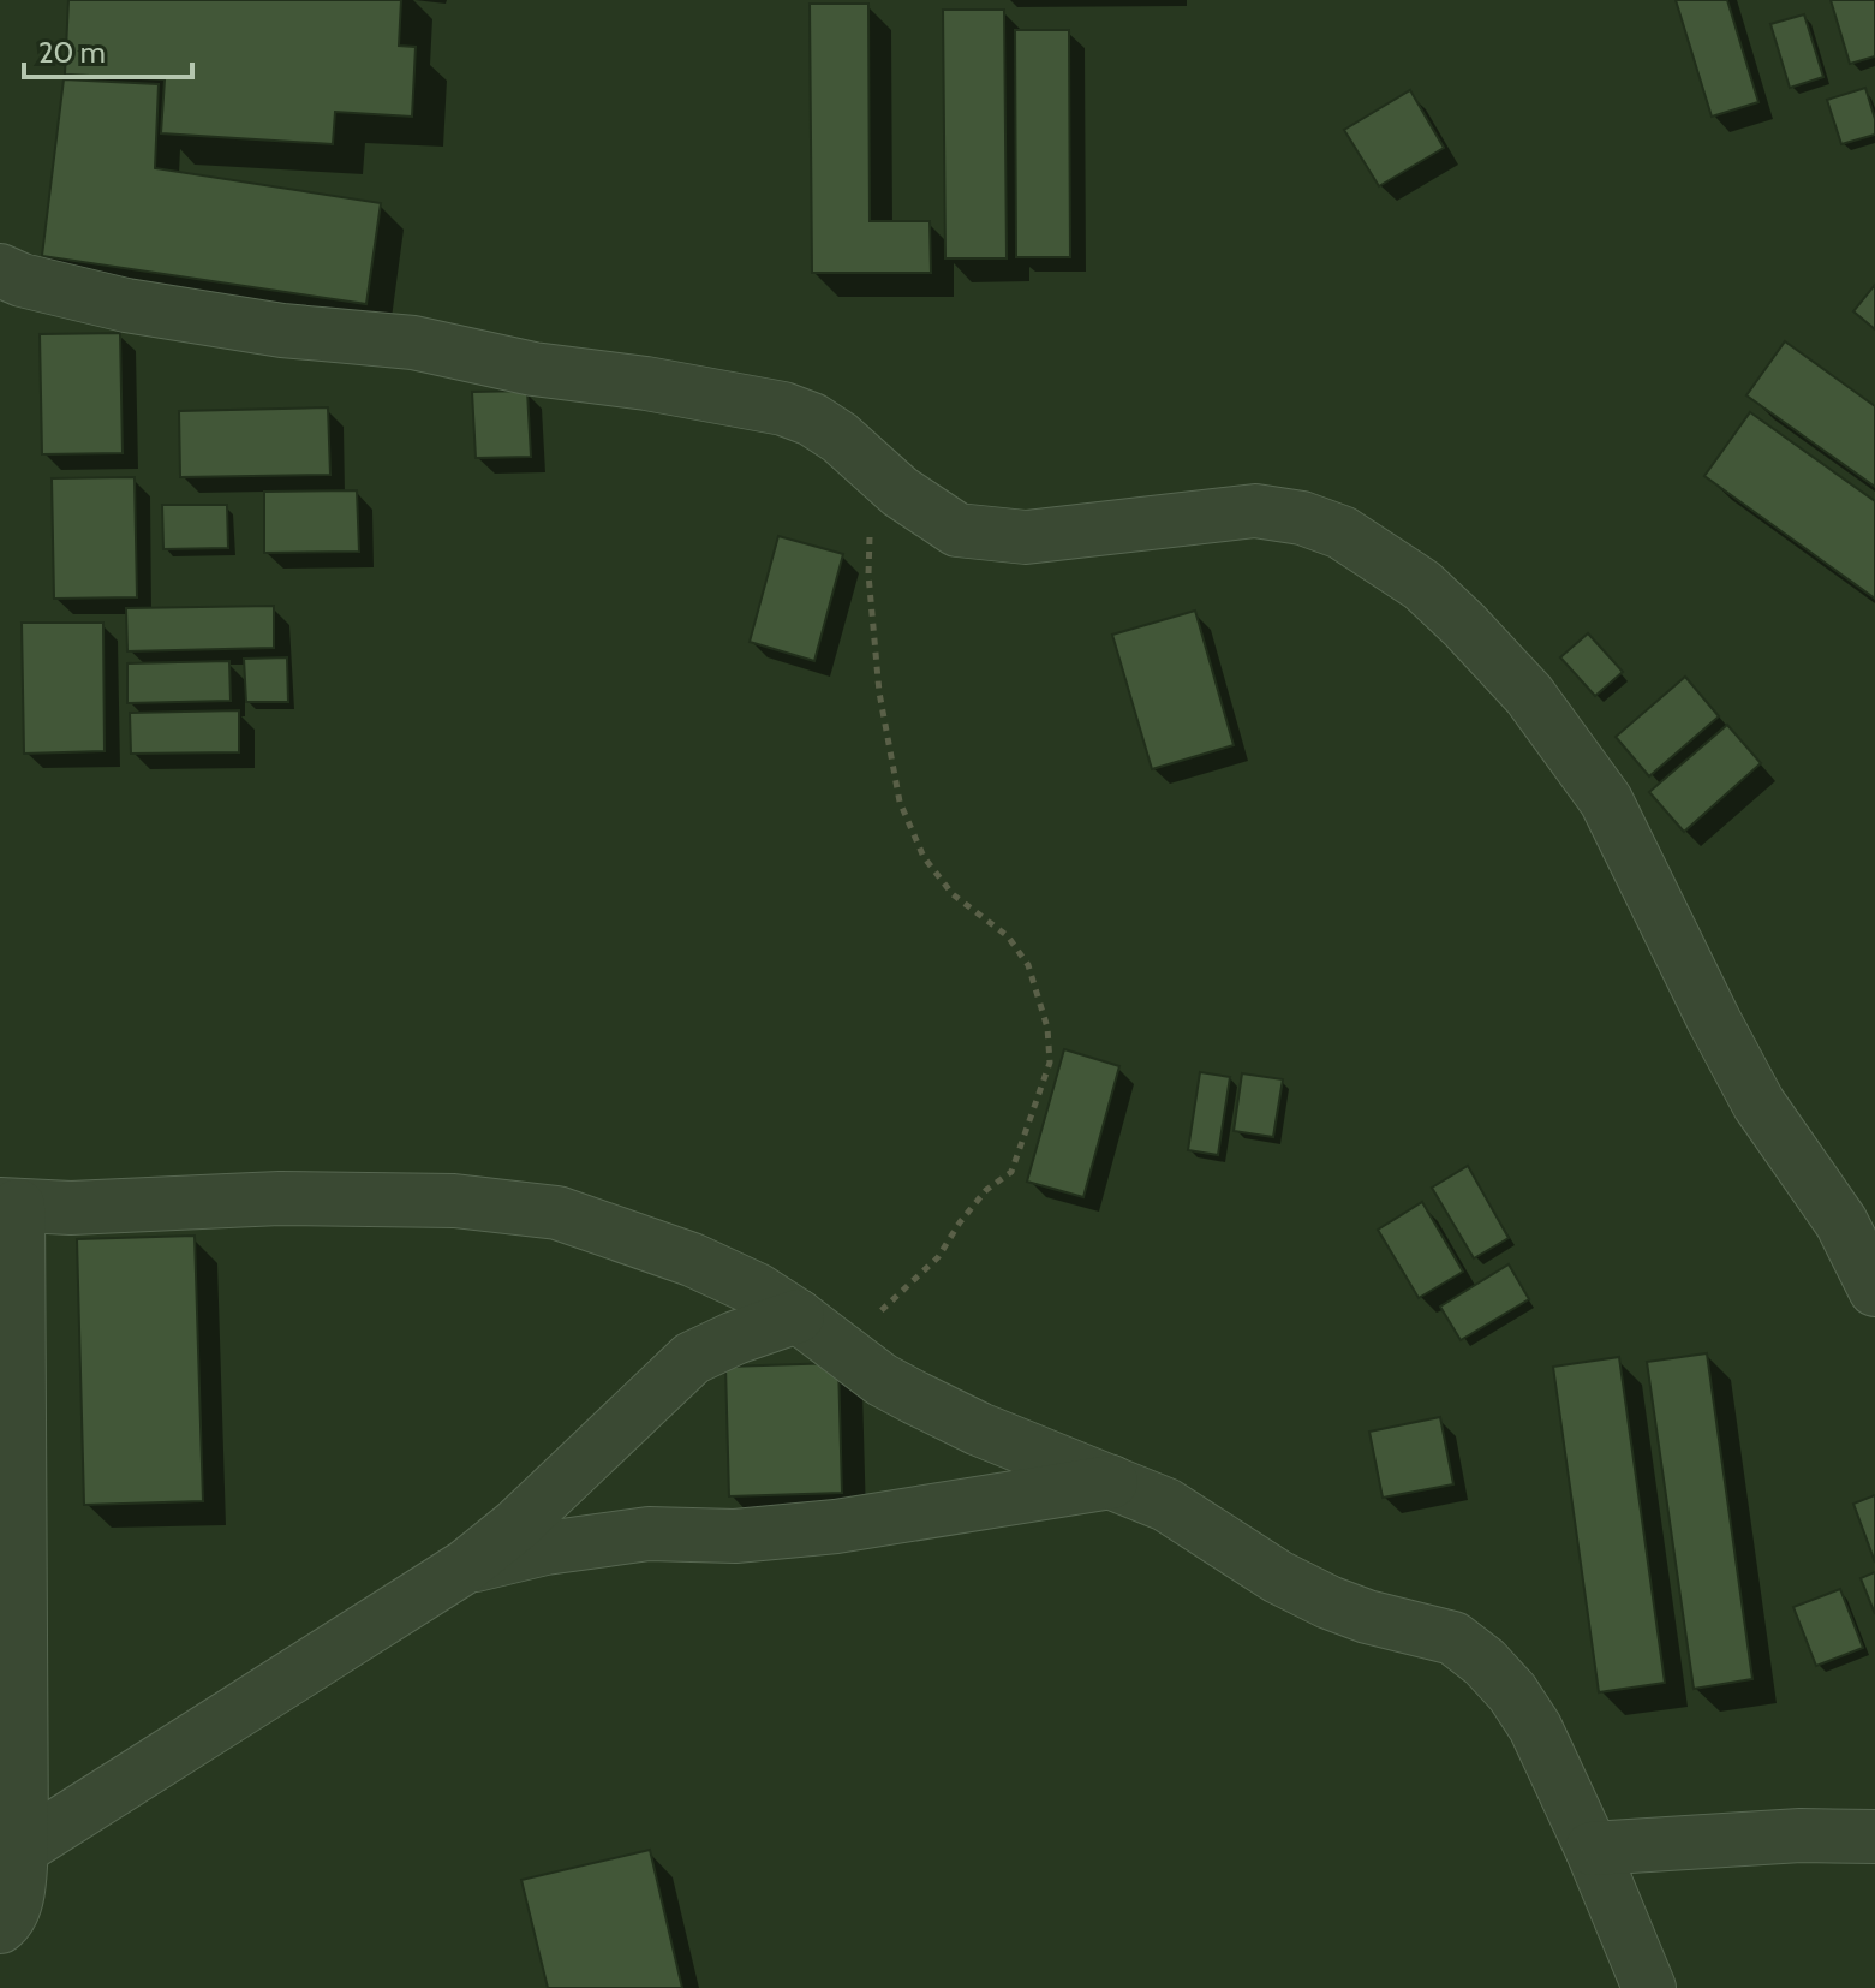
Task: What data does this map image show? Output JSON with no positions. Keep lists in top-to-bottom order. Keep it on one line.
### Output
{"scale_bar":"20 m"}
